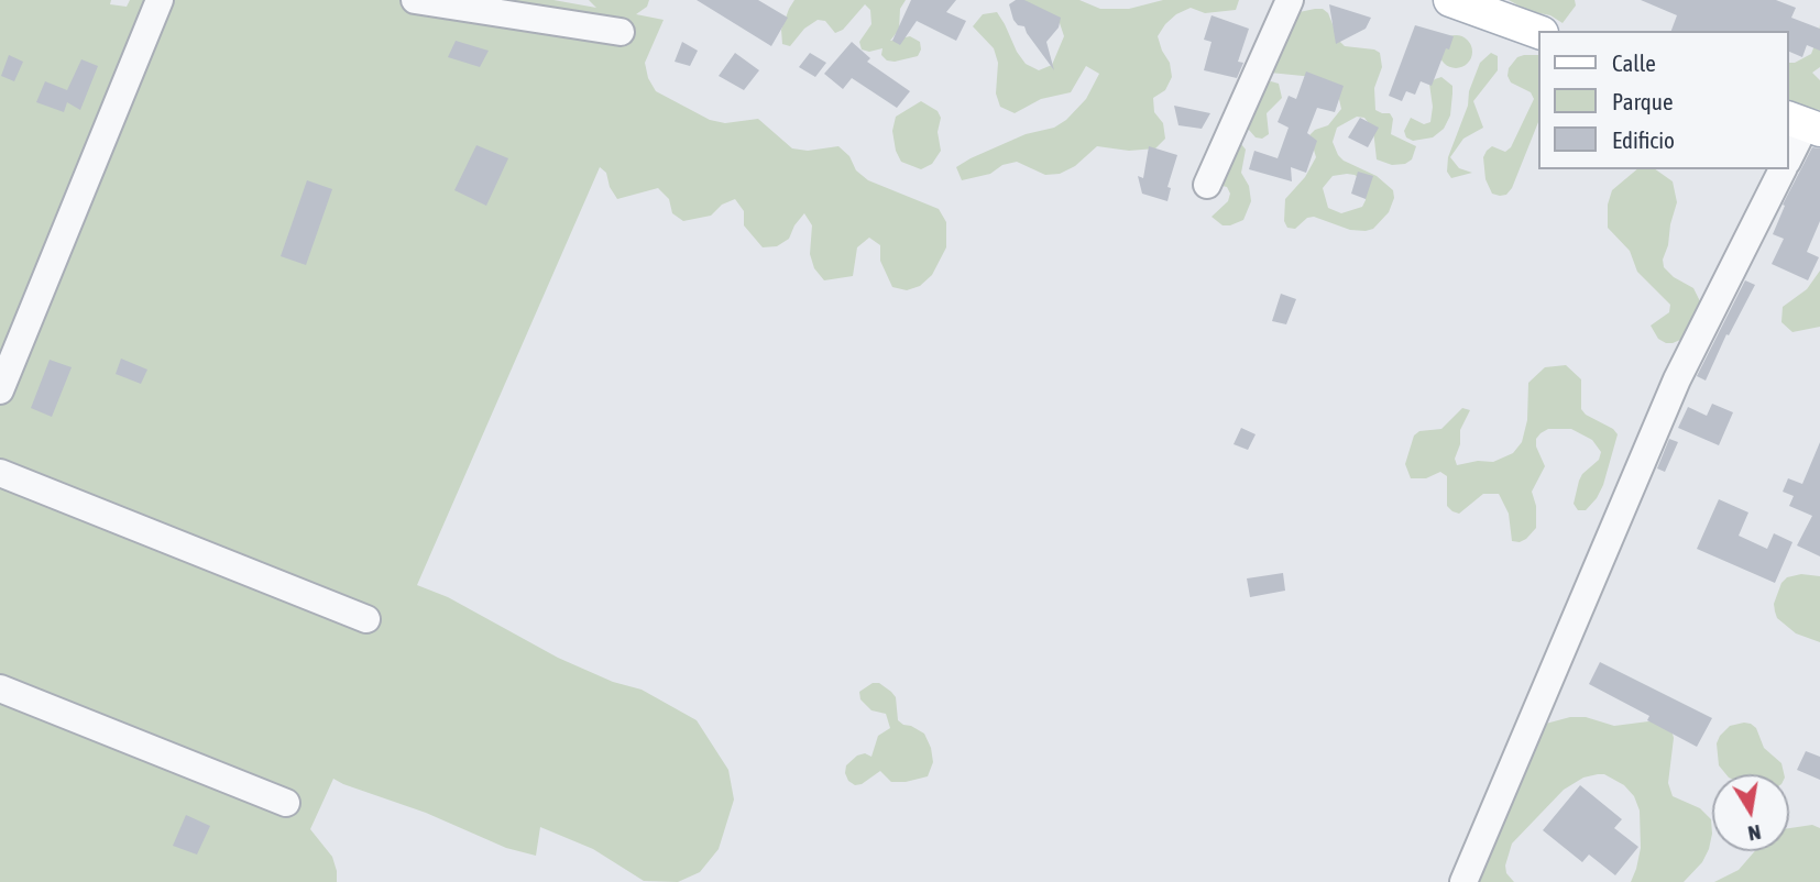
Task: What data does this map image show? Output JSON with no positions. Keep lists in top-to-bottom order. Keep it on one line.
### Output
{"legend":["Calle","Parque","Edificio"],"north":"bottom"}
